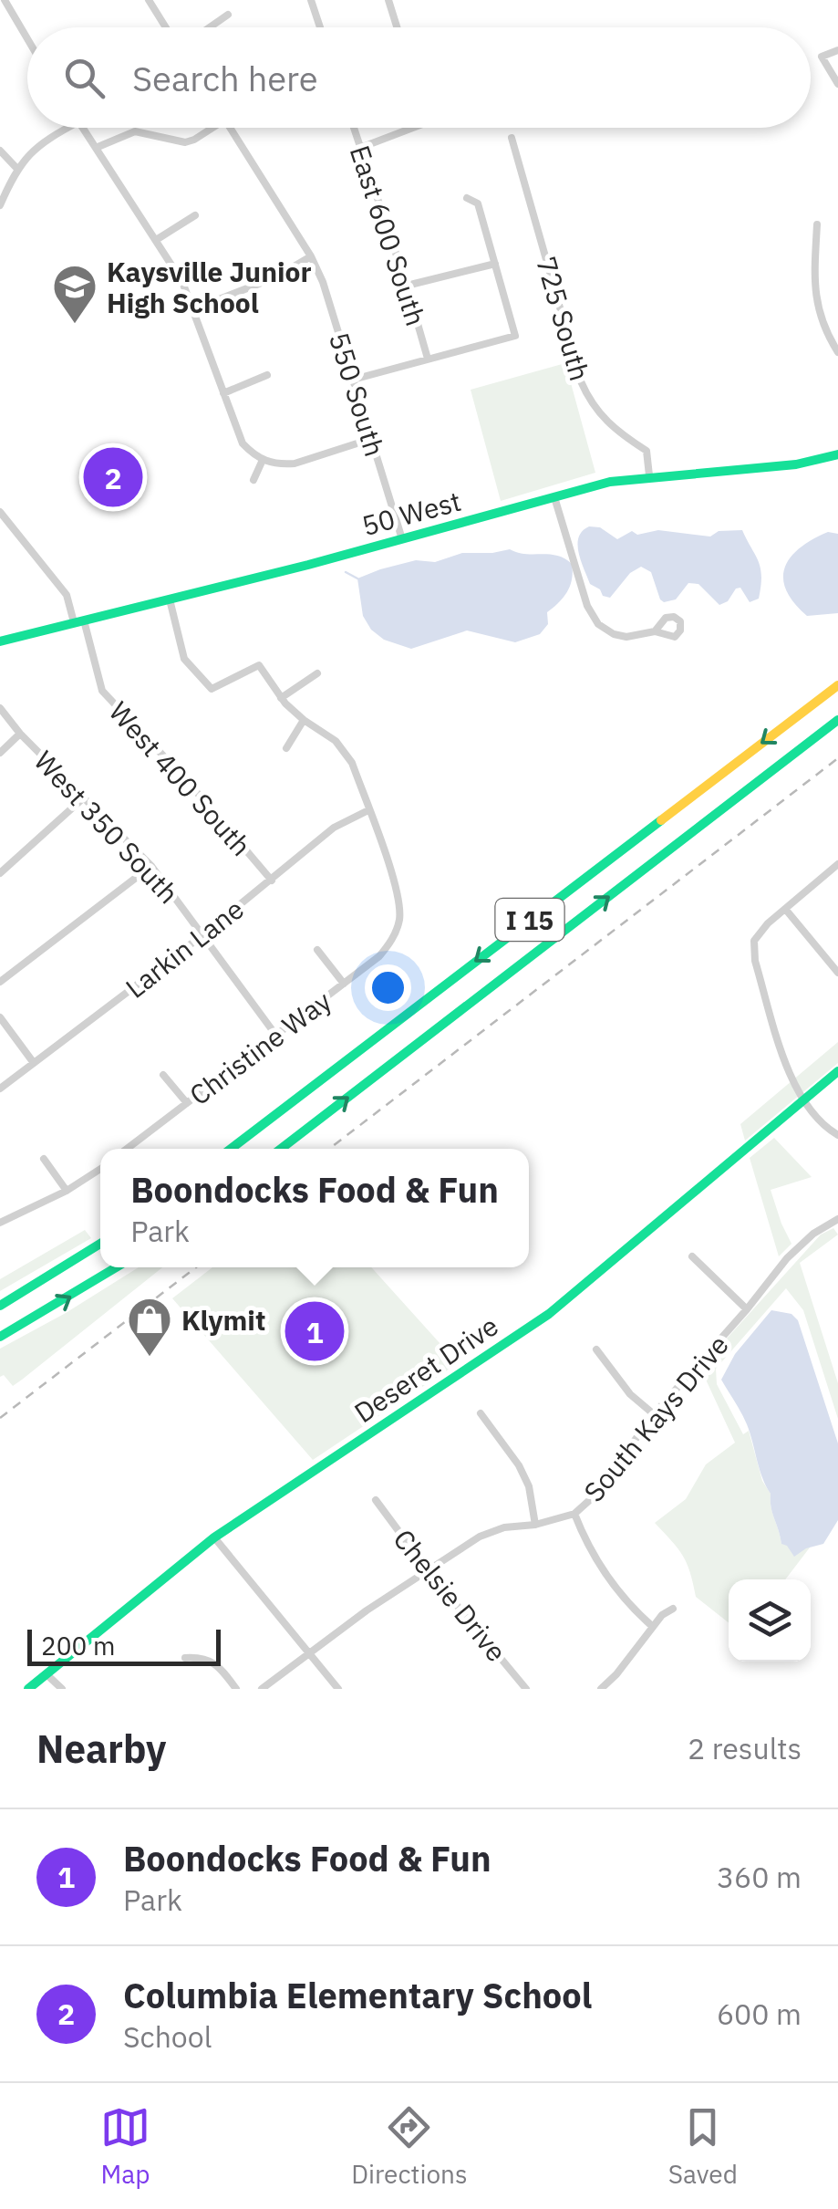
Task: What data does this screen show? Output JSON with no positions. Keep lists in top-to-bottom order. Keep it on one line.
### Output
{"streets":{"main road":["50 West","I 15","Deseret Drive"],"street":["East 600 South","725 South","550 South","West 400 South","West 350 South","Larkin Lane","Christine Way","South Kays Drive","Chelsie Drive"]},"crossings":[["725 South","50 West"],["550 South","50 West"],["50 West","West 400 South"],["50 West","Christine Way"],["West 400 South","Larkin Lane"],["West 350 South","Larkin Lane"],["West 350 South","Christine Way"],["Larkin Lane","Christine Way"],["South Kays Drive","Chelsie Drive"]],"places":{"school or university":["Kaysville Junior High School"],"shop":["Klymit"]},"scale_bar":"200 m","page":{"search":"Search here","pins":["2","1"],"popup":["Boondocks Food & Fun","Park"],"scale":"200 m","heading":["Nearby","2 results"],"list":[{"mark":"1","name":"Boondocks Food & Fun","note":"Park","value":"360 m"},{"mark":"2","name":"Columbia Elementary School","note":"School","value":"600 m"}],"nav":["Map","Directions","Saved"]}}
